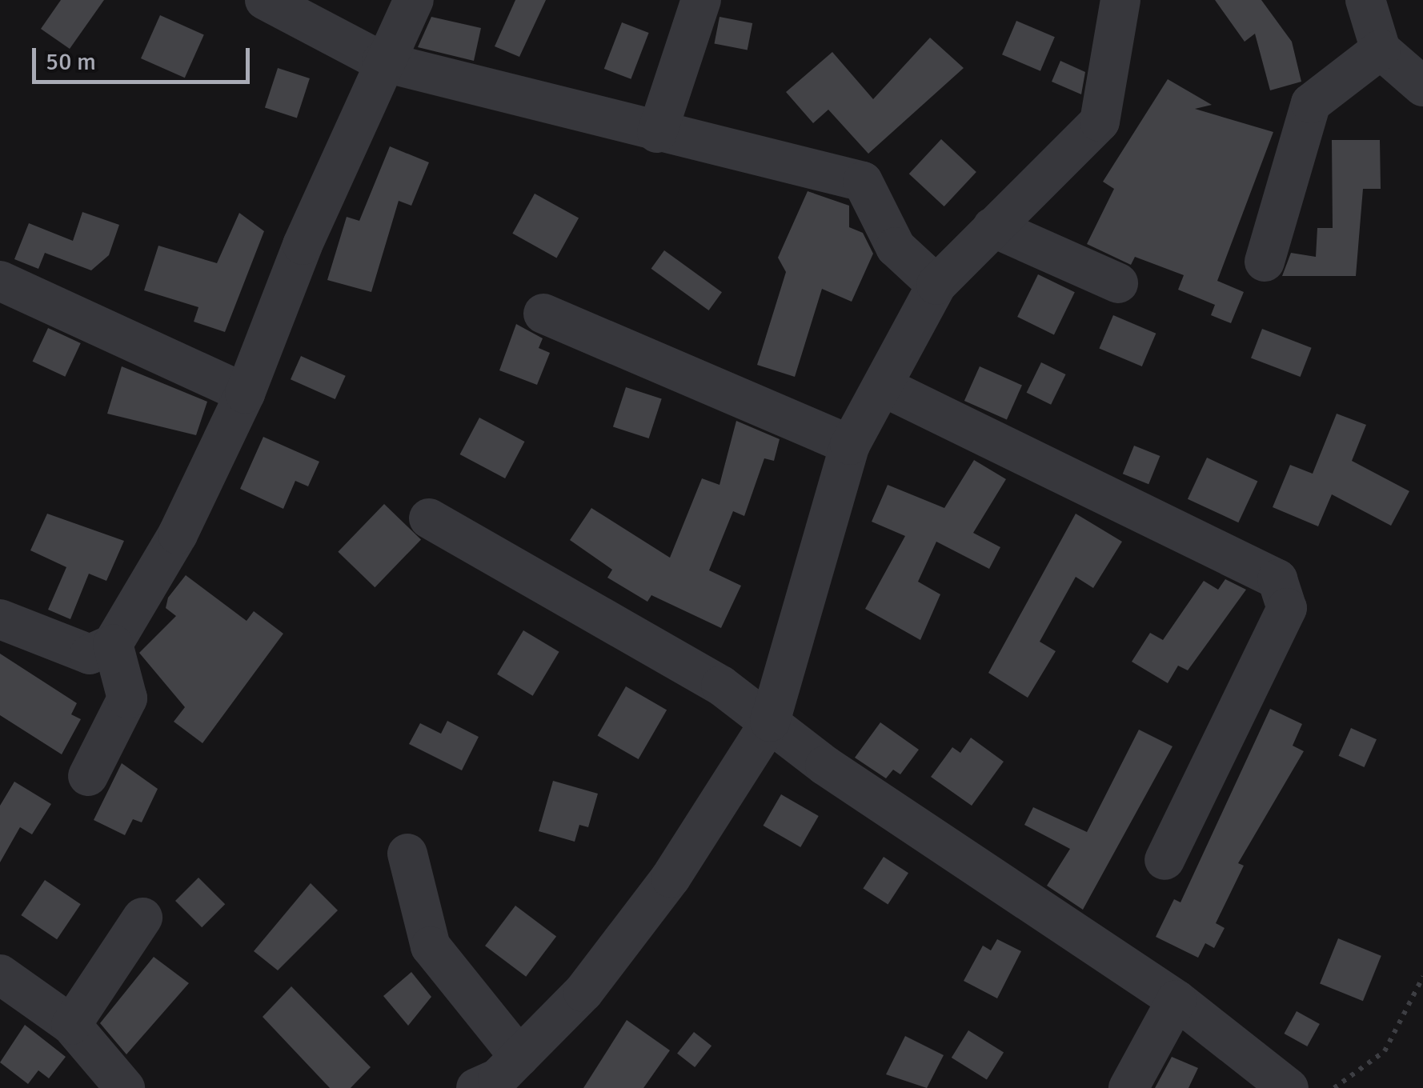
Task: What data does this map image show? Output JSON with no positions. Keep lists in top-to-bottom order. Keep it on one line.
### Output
{"scale_bar":"50 m"}
